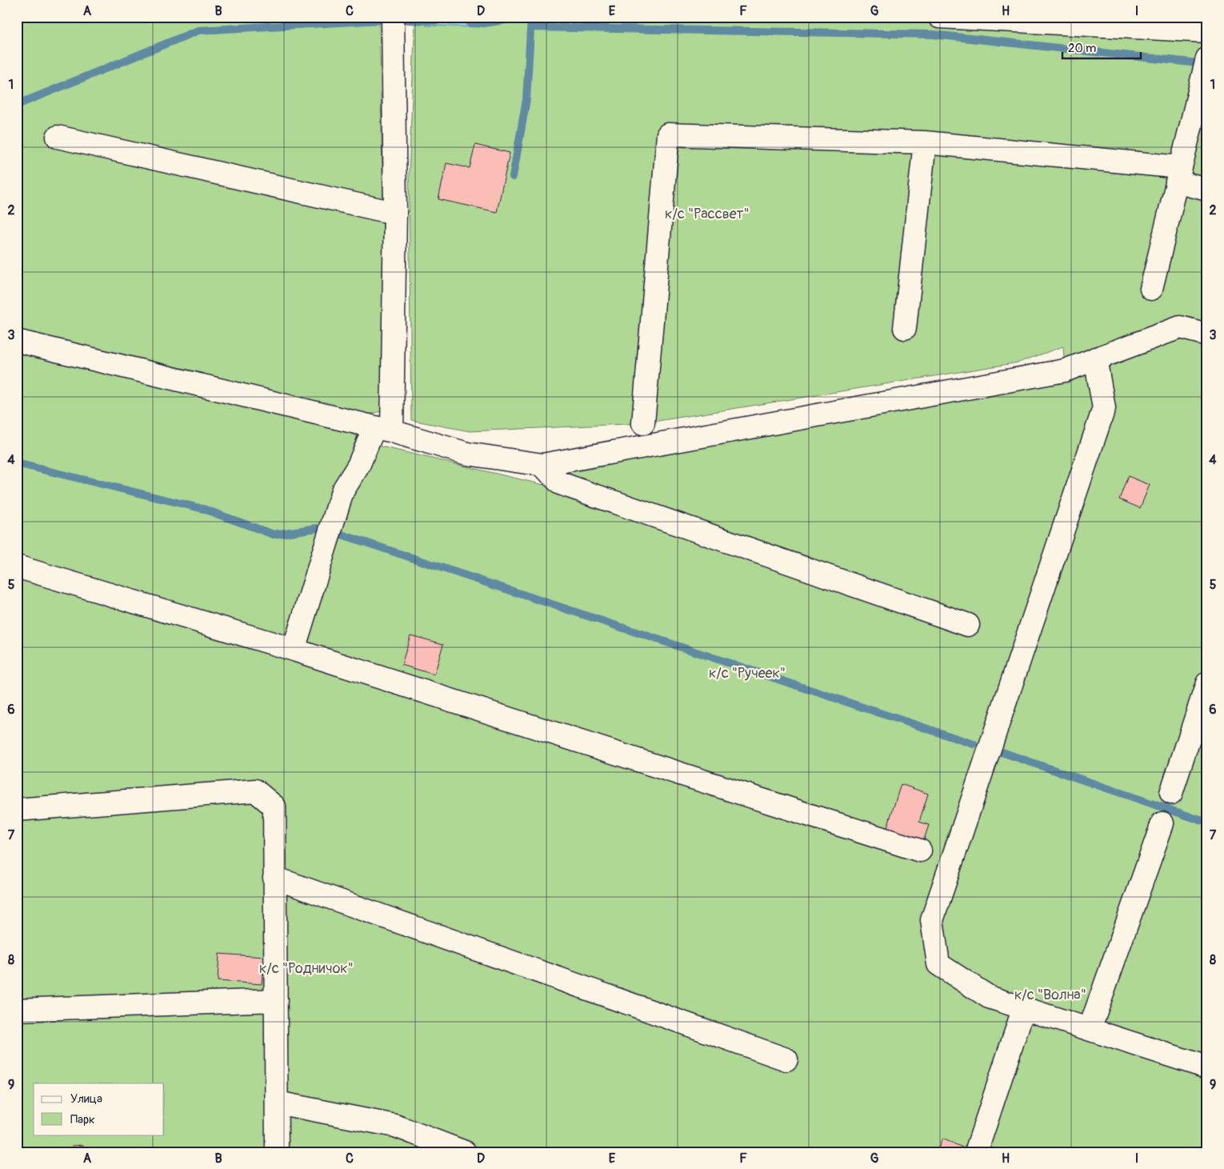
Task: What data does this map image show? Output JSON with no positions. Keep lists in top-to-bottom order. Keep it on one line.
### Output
{"parks":["к/с \"Рассвет\"","к/с \"Ручеек\"","к/с \"Родничок\"","к/с \"Волна\""],"legend":["Улица","Парк"],"scale_bar":"20 m","grid":{"columns":["A","B","C","D","E","F","G","H","I"],"rows":["1","2","3","4","5","6","7","8","9"]}}
